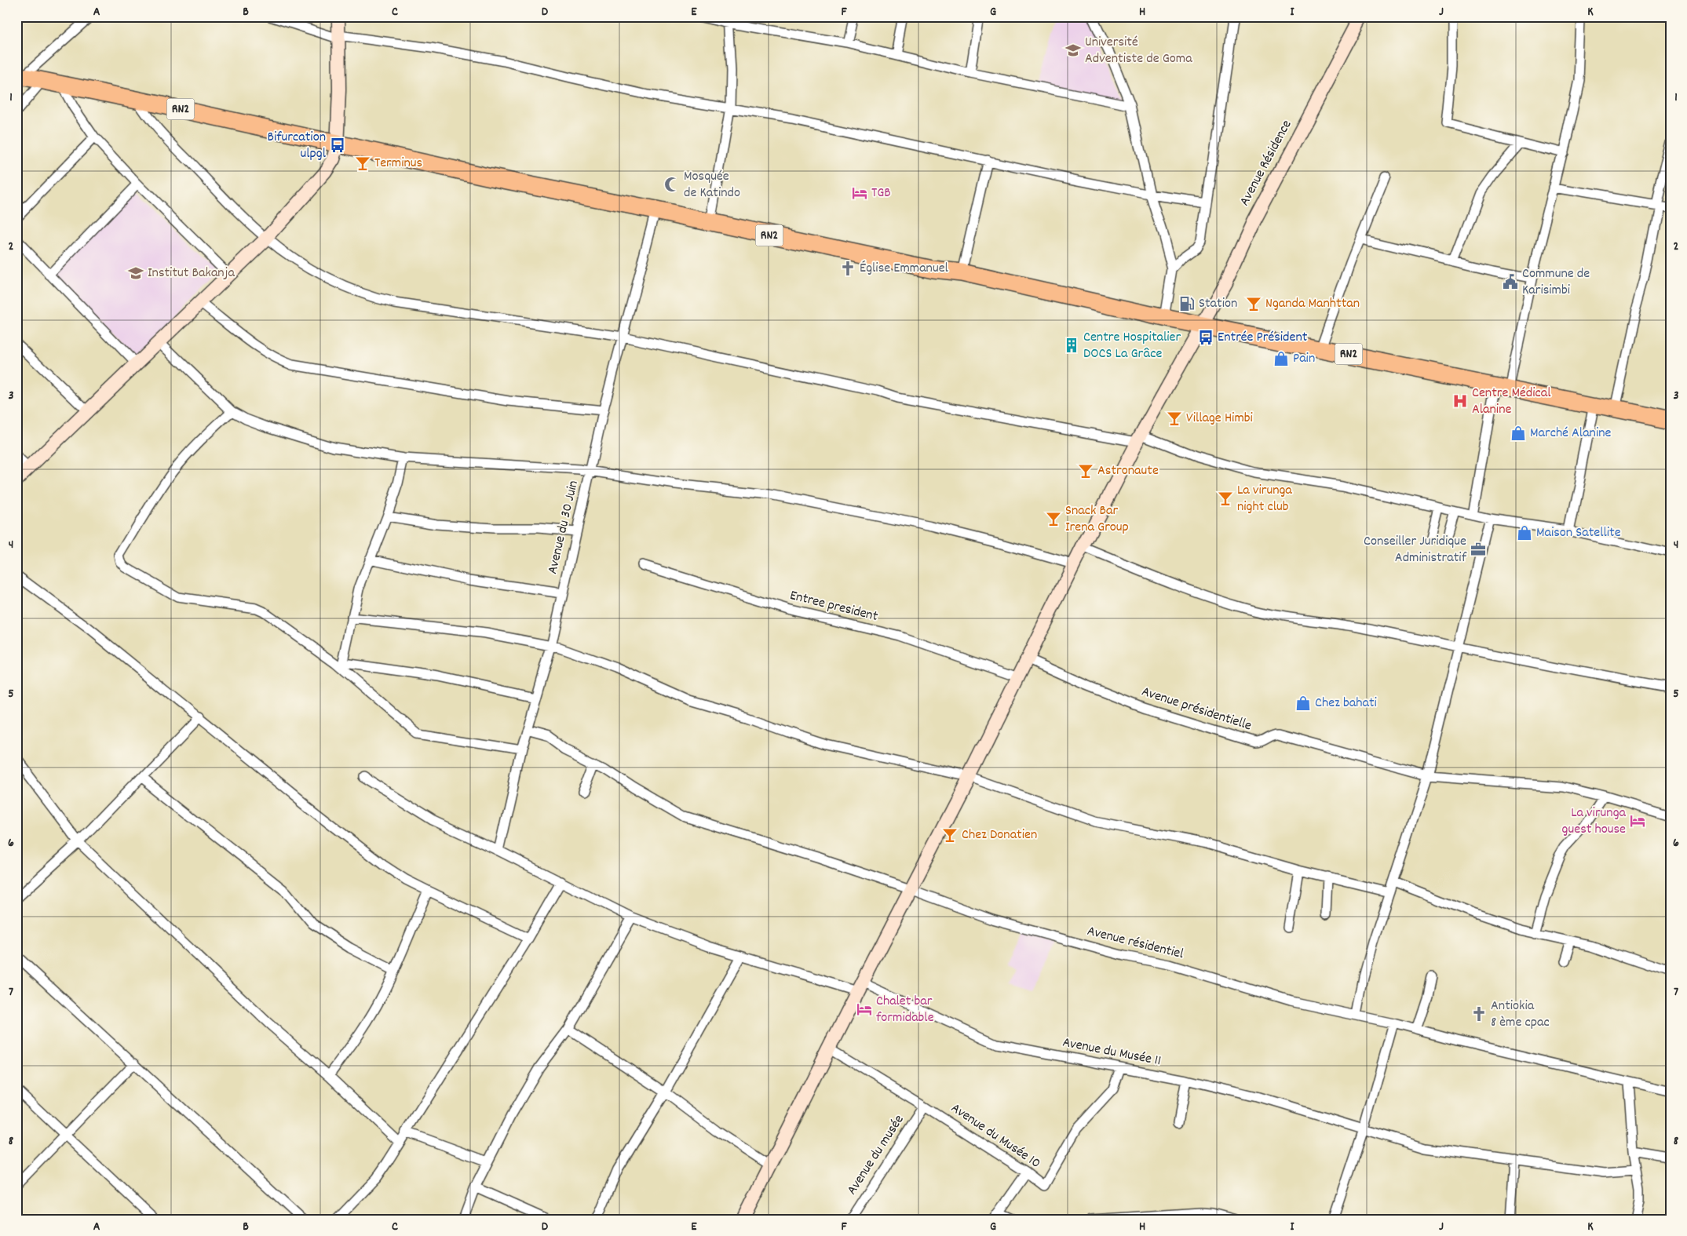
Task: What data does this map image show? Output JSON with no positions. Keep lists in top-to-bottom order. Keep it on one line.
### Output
{"streets":{"highway":["RN2"],"street":["Avenue Résidence","Avenue du 30 Juin","Entree president","Avenue présidentielle","Avenue résidentiel","Avenue du Musée 11","Avenue du Musée 10","Avenue du musée"]},"crossings":[["RN2","Avenue Résidence"],["RN2","Avenue du 30 Juin"],["Avenue Résidence","Entree president"],["Avenue Résidence","Avenue présidentielle"],["Avenue Résidence","Avenue résidentiel"],["Avenue Résidence","Avenue du Musée 11"],["Avenue Résidence","Avenue du Musée 10"],["Avenue du 30 Juin","Avenue résidentiel"],["Avenue du 30 Juin","Avenue du Musée 11"],["Avenue du Musée 11","Avenue du Musée 10"],["Avenue du Musée 10","Avenue du musée"]],"places":{"school or university":["Université Adventiste de Goma","Institut Bakanja"],"bus stop":["Bifurcation ulpgl","Entrée Président"],"bar":["Terminus","Nganda Manhttan","Village Himbi","Astronaute","La virunga night club","Snack Bar Irena Group","Chez Donatien"],"mosque":["Mosquée de Katindo"],"hotel":["TGB","La virunga guest house","Chalet bar formidable"],"church":["Église Emmanuel","Antiokia 8 ème cpac"],"public building":["Commune de Karisimbi"],"fuel station":["Station"],"building":["Centre Hospitalier DOCS La Grâce"],"shop":["Pain","Marché Alanine","Maison Satellite","Chez bahati"],"hospital":["Centre Médical Alanine"],"office":["Conseiller Juridique Administratif"]},"grid":{"columns":["A","B","C","D","E","F","G","H","I","J","K"],"rows":["1","2","3","4","5","6","7","8"]}}
